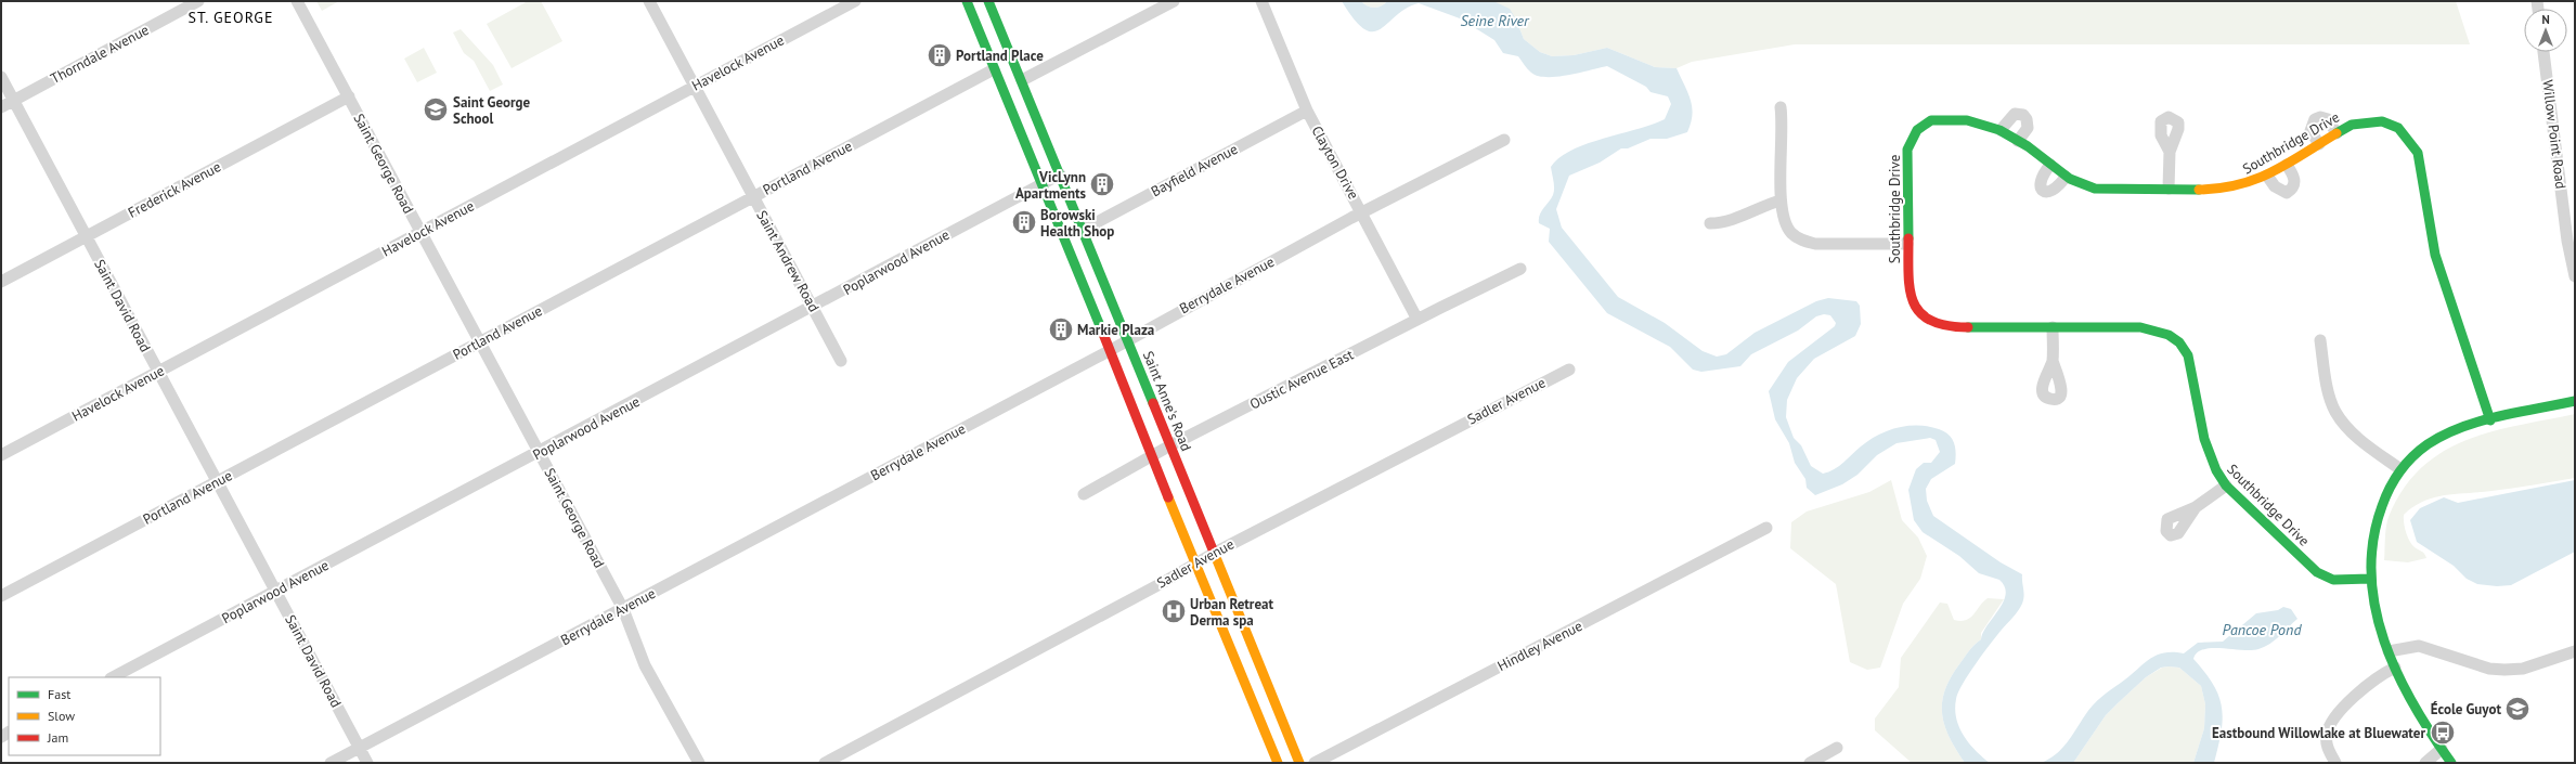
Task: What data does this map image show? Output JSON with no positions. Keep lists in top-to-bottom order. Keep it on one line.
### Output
{"streets":{"street":["Thorndale Avenue","Havelock Avenue","Willow Point Road","Southbridge Drive","Clayton Drive","Saint George Road","Portland Avenue","Bayfield Avenue","Frederick Avenue","Saint Andrew Road","Poplarwood Avenue","Berrydale Avenue","Saint David Road","Oustic Avenue East","Saint Anne's Road","Sadler Avenue","Hindley Avenue"]},"crossings":[["Thorndale Avenue","Saint David Road"],["Havelock Avenue","Saint George Road"],["Havelock Avenue","Saint Andrew Road"],["Havelock Avenue","Saint David Road"],["Clayton Drive","Bayfield Avenue"],["Clayton Drive","Berrydale Avenue"],["Clayton Drive","Oustic Avenue East"],["Saint George Road","Portland Avenue"],["Saint George Road","Frederick Avenue"],["Saint George Road","Poplarwood Avenue"],["Saint George Road","Berrydale Avenue"],["Portland Avenue","Saint Andrew Road"],["Portland Avenue","Saint David Road"],["Bayfield Avenue","Saint Anne's Road"],["Frederick Avenue","Saint David Road"],["Saint Andrew Road","Poplarwood Avenue"],["Poplarwood Avenue","Saint David Road"],["Poplarwood Avenue","Saint Anne's Road"],["Berrydale Avenue","Saint David Road"],["Berrydale Avenue","Saint Anne's Road"],["Oustic Avenue East","Saint Anne's Road"],["Saint Anne's Road","Sadler Avenue"]],"districts":["ST. GEORGE"],"water":["Seine River","Pancoe Pond"],"places":{"building":["Portland Place","VicLynn Apartments","Borowski Health Shop","Markie Plaza"],"school or university":["Saint George School","École Guyot"],"hospital":["Urban Retreat Derma spa"],"bus stop":["Eastbound Willowlake at Bluewater"]},"legend":["Fast","Slow","Jam"],"north":"top"}
